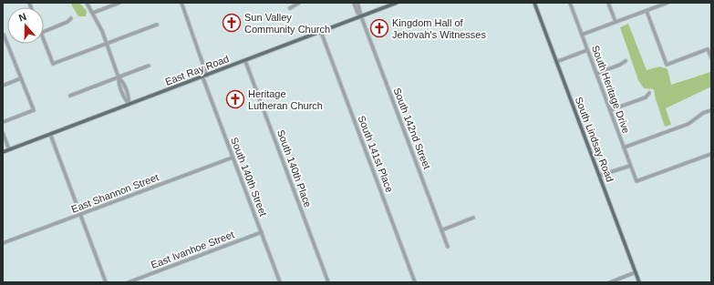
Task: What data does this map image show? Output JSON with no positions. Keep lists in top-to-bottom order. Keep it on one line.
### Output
{"streets":{"main road":["East Ray Road","South Lindsay Road"],"street":["South Heritage Drive","South 142nd Street","South 141st Place","South 140th Place","South 140th Street","East Shannon Street","East Ivanhoe Street"]},"crossings":[["East Ray Road","South 142nd Street"],["East Ray Road","South 141st Place"],["East Ray Road","South 140th Place"],["East Ray Road","South 140th Street"],["South 140th Street","East Shannon Street"],["South 140th Street","East Ivanhoe Street"]],"places":{"church":["Sun Valley Community Church","Kingdom Hall of Jehovah's Witnesses","Heritage Lutheran Church"]},"north":"top"}
